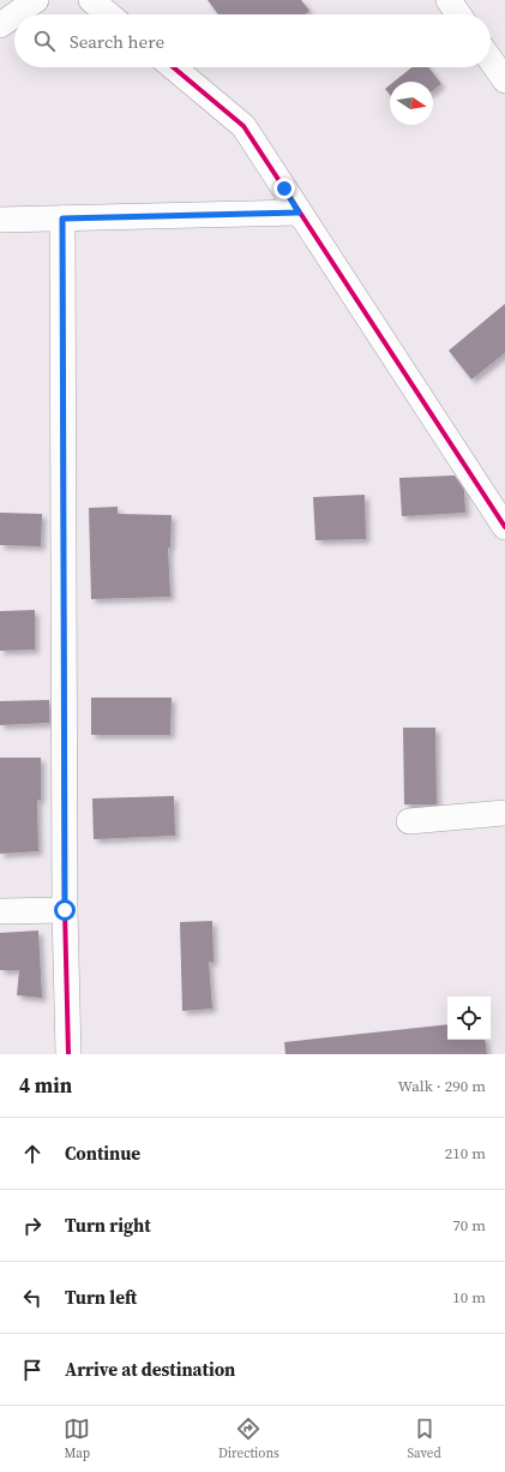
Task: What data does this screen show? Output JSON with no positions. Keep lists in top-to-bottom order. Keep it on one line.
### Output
{"north":"right","page":{"search":"Search here","heading":["4 min","Walk · 290 m"],"list":[["Continue","210 m"],["Turn right","70 m"],["Turn left","10 m"],"Arrive at destination"],"nav":["Map","Directions","Saved"]}}
